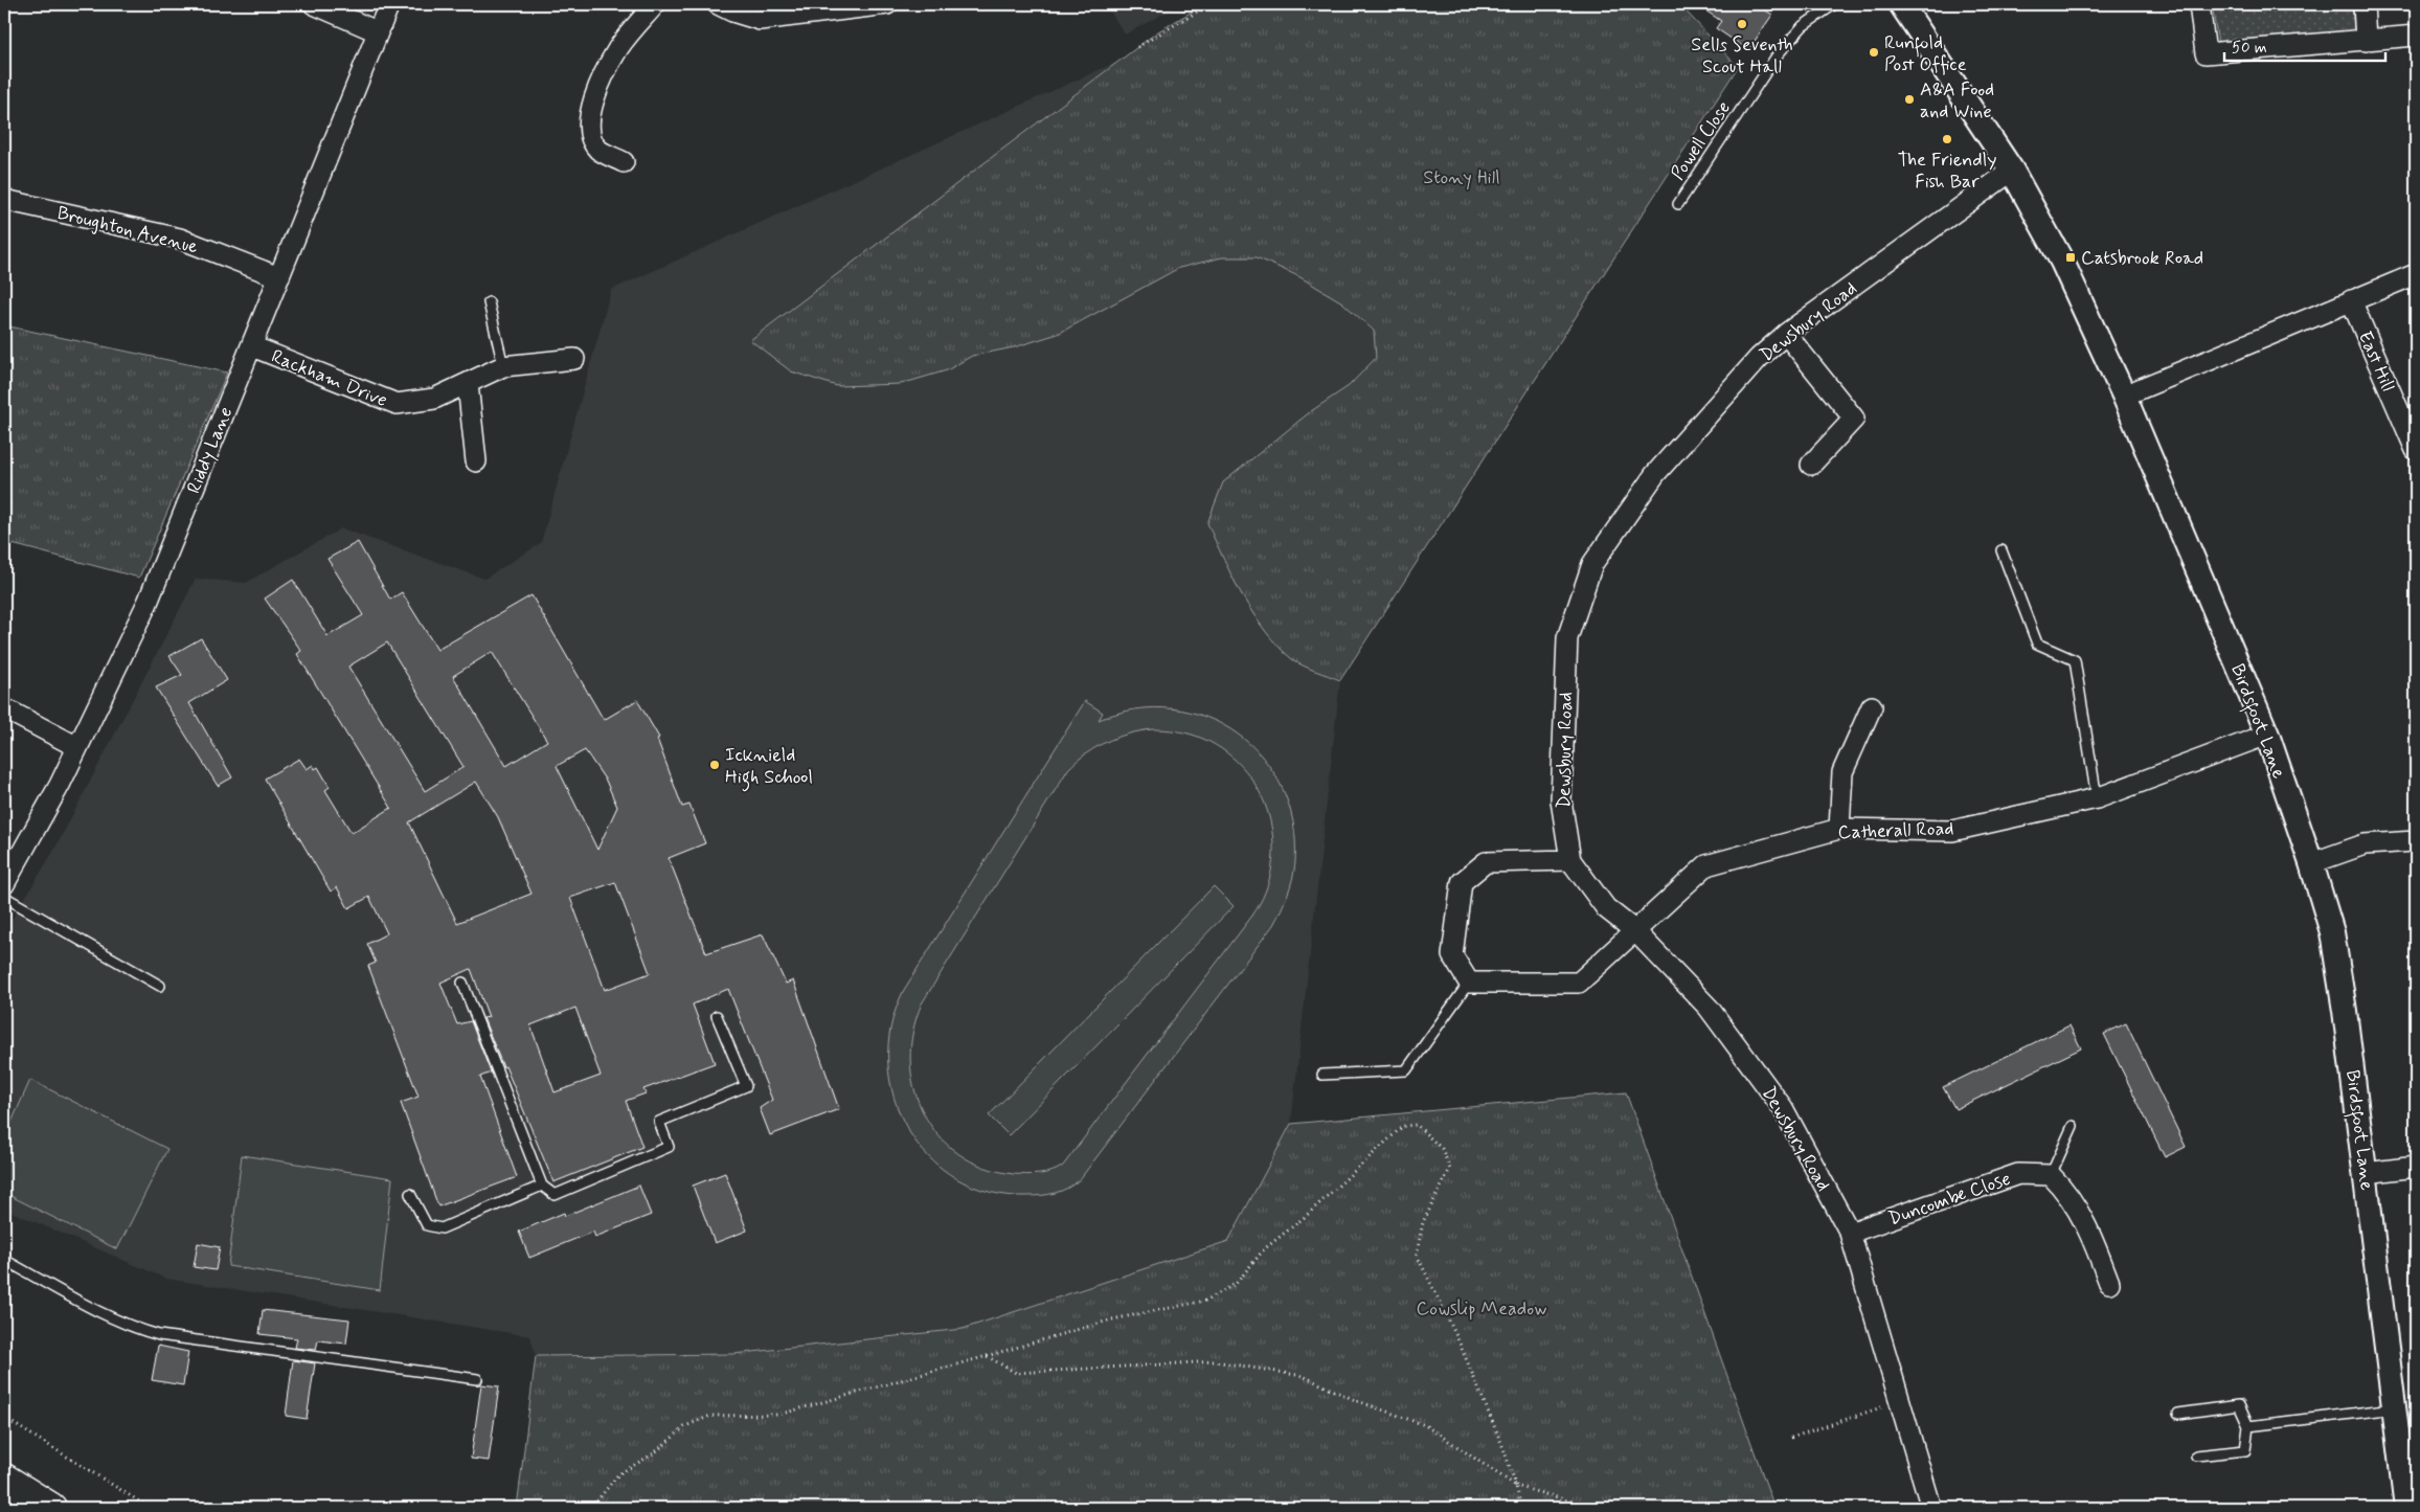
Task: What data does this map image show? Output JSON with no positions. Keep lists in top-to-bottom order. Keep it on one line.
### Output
{"streets":{"street":["Broughton Avenue","Dewsbury Road","East Hill","Rackham Drive","Riddy Lane","Birdsfoot Lane","Catherall Road","Duncombe Close"],"lane":["Powell Close"]},"crossings":[["Broughton Avenue","Riddy Lane"],["Dewsbury Road","Birdsfoot Lane"],["Dewsbury Road","Catherall Road"],["Dewsbury Road","Duncombe Close"],["Rackham Drive","Riddy Lane"],["Birdsfoot Lane","Catherall Road"]],"parks":["Stony Hill","Cowslip Meadow"],"places":{"other":["Sells Seventh Scout Hall","Runfold Post Office","A&A Food and Wine","The Friendly Fish Bar","Icknield High School"],"transit":["Catsbrook Road"]},"scale_bar":"50 m"}
